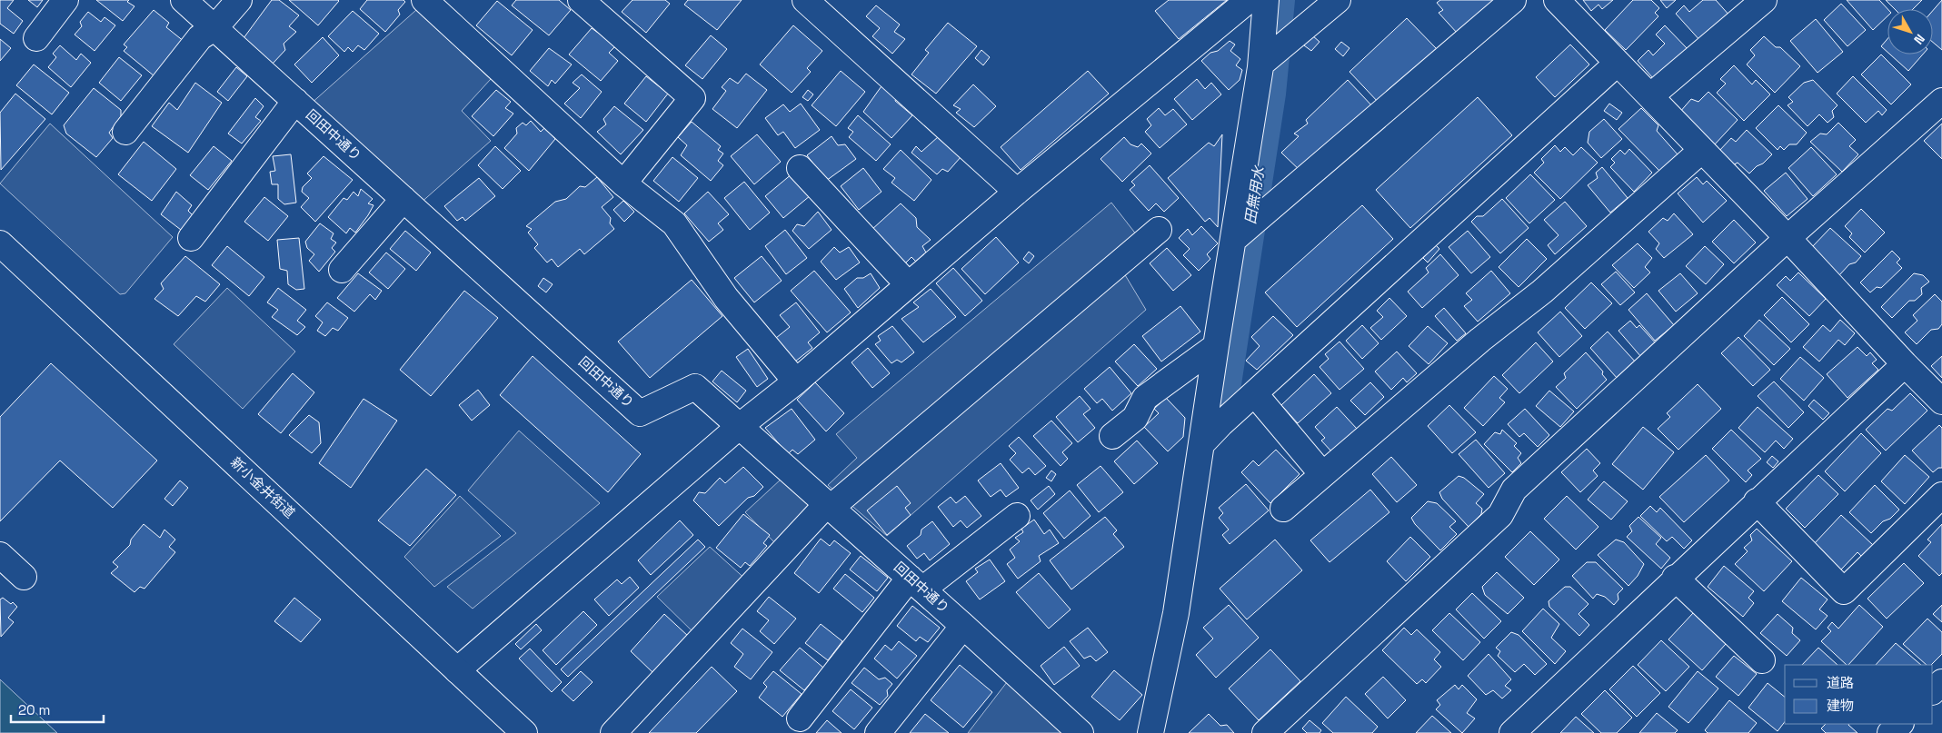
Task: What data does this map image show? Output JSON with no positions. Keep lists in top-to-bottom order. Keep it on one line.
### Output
{"streets":{"street":["回田中通り","新小金井街道"]},"water":["田無用水"],"legend":["道路","建物"],"scale_bar":"20 m","north":"bottom right"}
